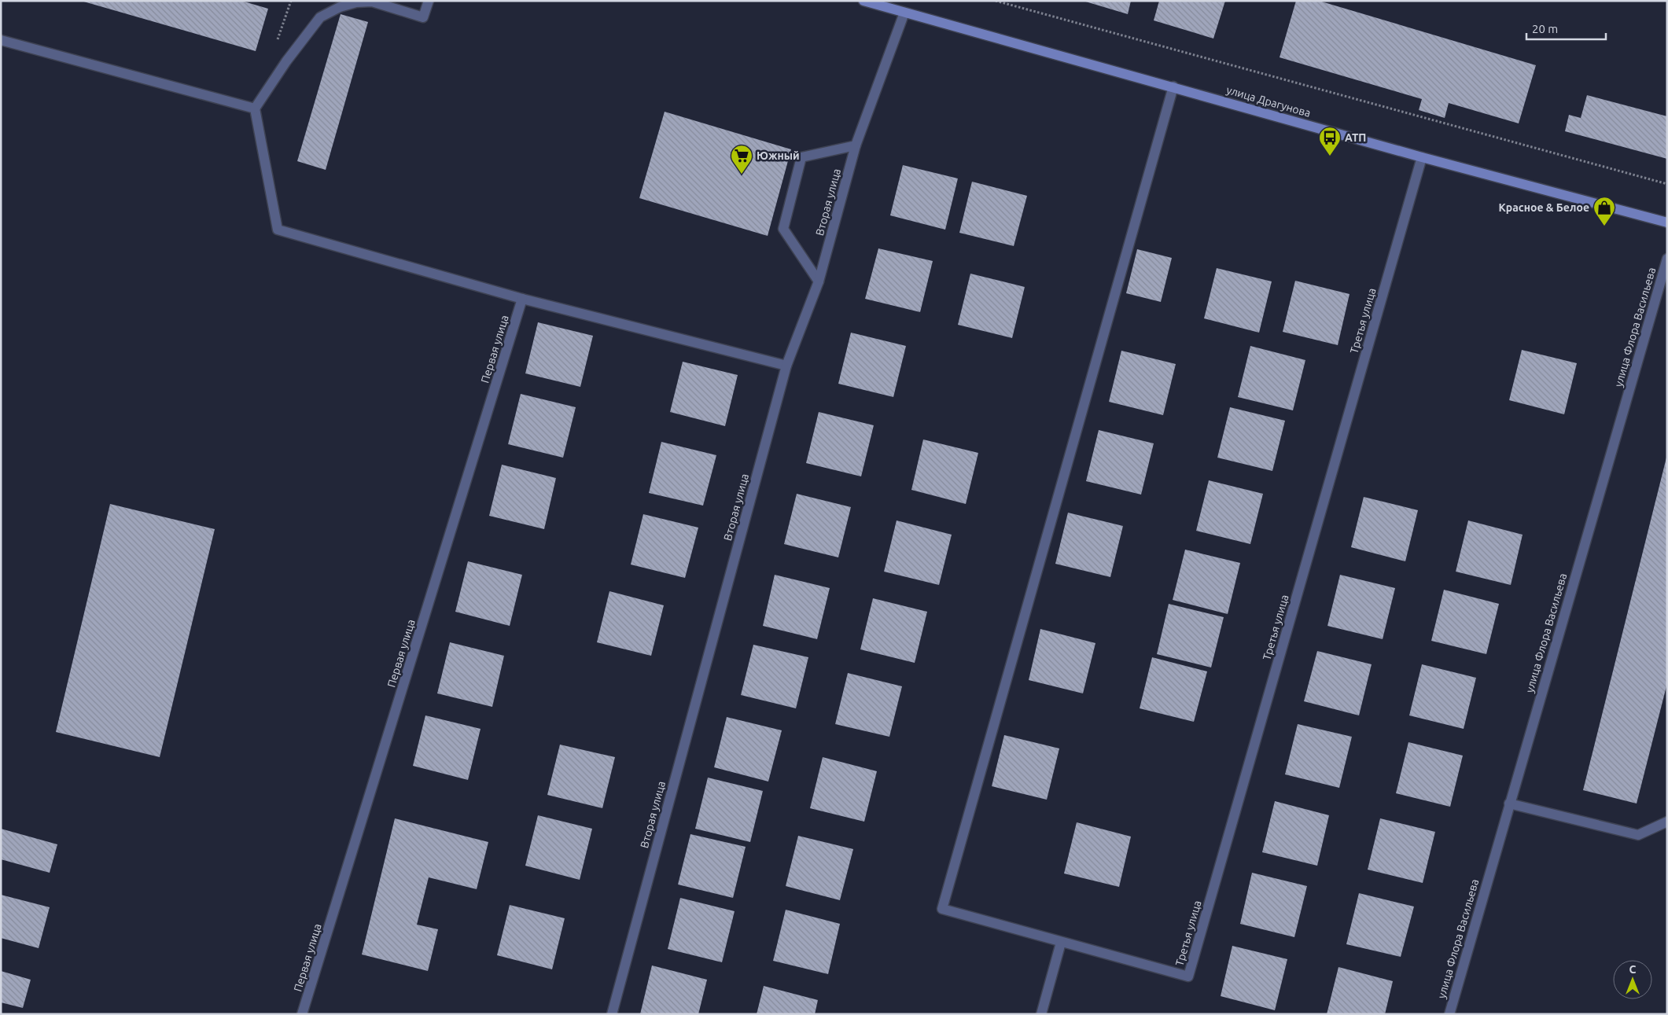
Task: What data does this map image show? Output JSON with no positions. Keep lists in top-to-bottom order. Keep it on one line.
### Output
{"streets":{"main road":["улица Драгунова"],"street":["Вторая улица","Третья улица","улица Флора Васильева","Первая улица"]},"crossings":[["улица Драгунова","Вторая улица"],["улица Драгунова","Третья улица"]],"places":{"bus stop":["АТП"],"supermarket":["Южный"],"shop":["Красное & Белое"]},"scale_bar":"20 m","north":"top"}
